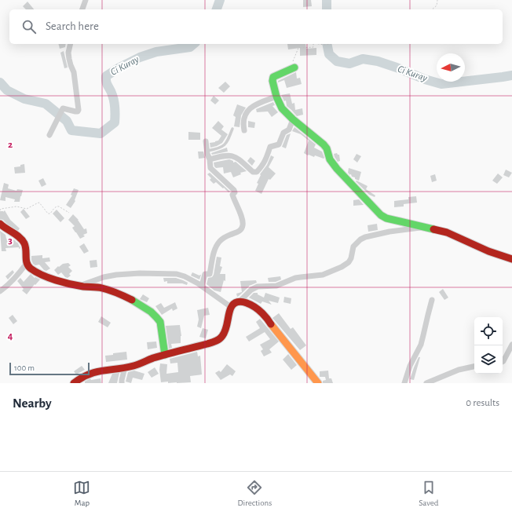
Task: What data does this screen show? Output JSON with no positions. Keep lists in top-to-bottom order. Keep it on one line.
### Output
{"water":["Ci Kuray"],"scale_bar":"100 m","north":"left","page":{"search":"Search here","scale":"100 m","heading":["Nearby","0 results"],"nav":["Map","Directions","Saved"]},"grid":{"rows":["2","3","4"]}}
